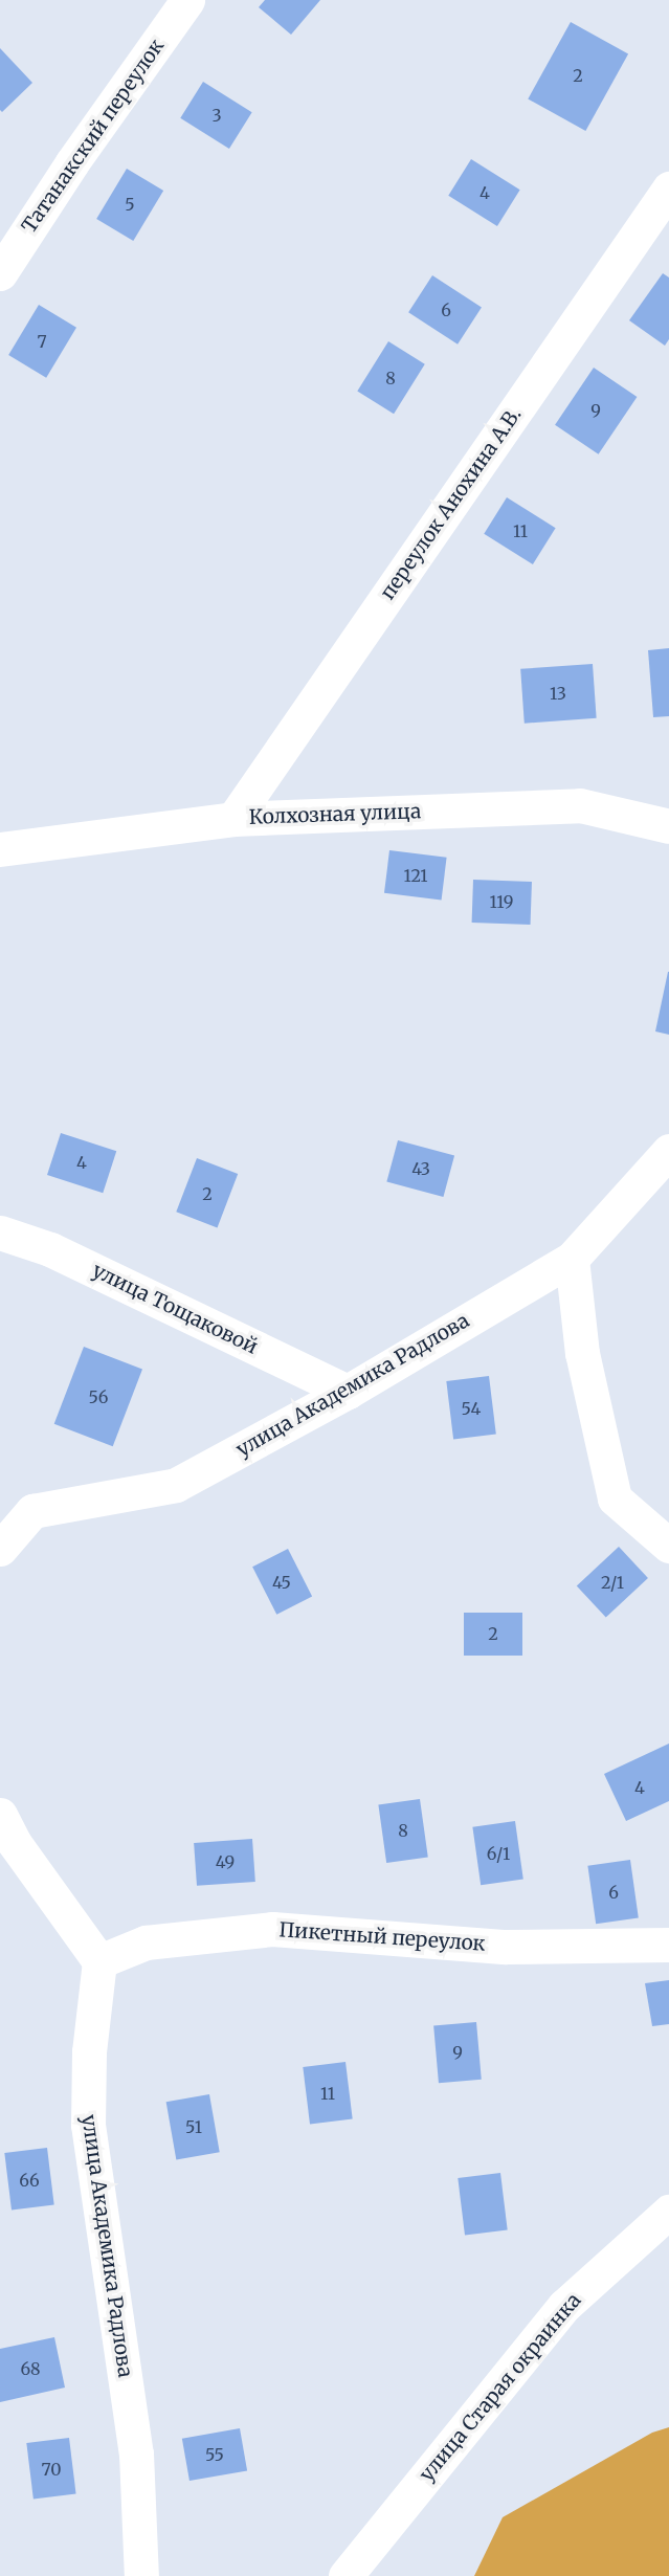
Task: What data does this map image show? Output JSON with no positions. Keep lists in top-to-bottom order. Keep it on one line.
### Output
{"streets":{"street":["Татанакский переулок","переулок Анохина А.В.","Колхозная улица","улица Тощаковой","улица Академика Радлова","Пикетный переулок","улица Старая окраинка"]},"crossings":[["переулок Анохина А.В.","Колхозная улица"],["улица Тощаковой","улица Академика Радлова"],["улица Академика Радлова","Пикетный переулок"]],"house_numbers":["2","3","4","5","6","7","8","9","11","13","121","119","4","43","2","56","54","45","2/1","2","4","8","6/1","49","6","9","11","51","66","68","55","70"]}
